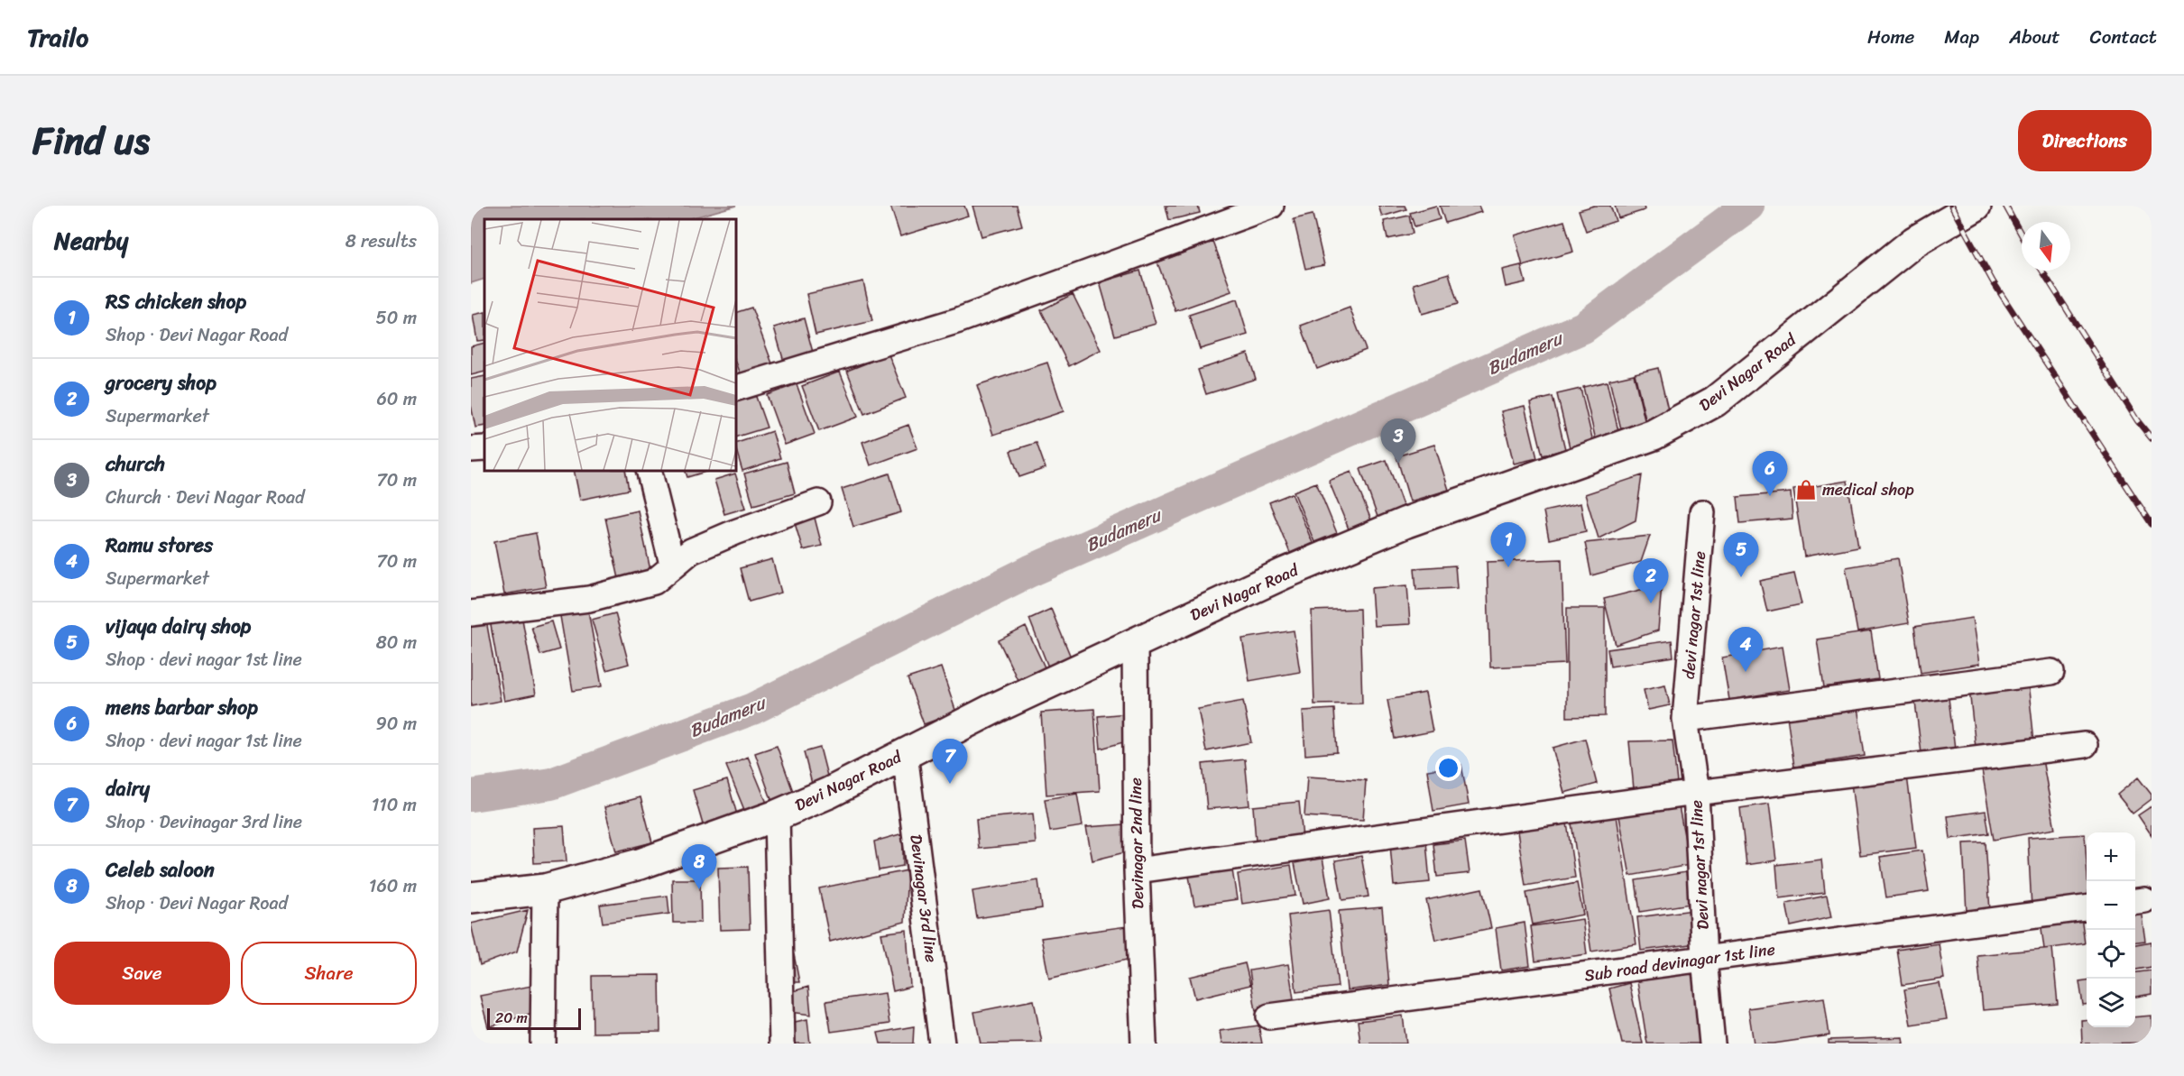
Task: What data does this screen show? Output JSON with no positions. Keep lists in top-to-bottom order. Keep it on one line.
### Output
{"streets":{"street":["Devi Nagar Road","devi nagar 1st line","Devinagar 2nd line","Devi nagar 1st line","Devinagar 3rd line","Sub road devinagar 1st line"]},"crossings":[["Devi Nagar Road","Devinagar 2nd line"],["Devi Nagar Road","Devinagar 3rd line"],["devi nagar 1st line","Devi nagar 1st line"],["Devi nagar 1st line","Sub road devinagar 1st line"]],"water":["Budameru"],"places":{"shop":["medical shop"]},"scale_bar":"20 m","north":"bottom","page":{"header":"Trailo","nav":["Home","Map","About","Contact"],"title":"Find us","buttons":["Directions",["Save","Share"]],"heading":["Nearby","8 results"],"list":[{"mark":"1","name":"RS chicken shop","note":"Shop · Devi Nagar Road","value":"50 m"},{"mark":"2","name":"grocery shop","note":"Supermarket","value":"60 m"},{"mark":"3","name":"church","note":"Church · Devi Nagar Road","value":"70 m"},{"mark":"4","name":"Ramu stores","note":"Supermarket","value":"70 m"},{"mark":"5","name":"vijaya dairy shop","note":"Shop · devi nagar 1st line","value":"80 m"},{"mark":"6","name":"mens barbar shop","note":"Shop · devi nagar 1st line","value":"90 m"},{"mark":"7","name":"dairy","note":"Shop · Devinagar 3rd line","value":"110 m"},{"mark":"8","name":"Celeb saloon","note":"Shop · Devi Nagar Road","value":"160 m"}],"pins":["3","6","1","5","2","4","7","8"],"map_buttons":["+","−"],"scale":"20 m"}}
